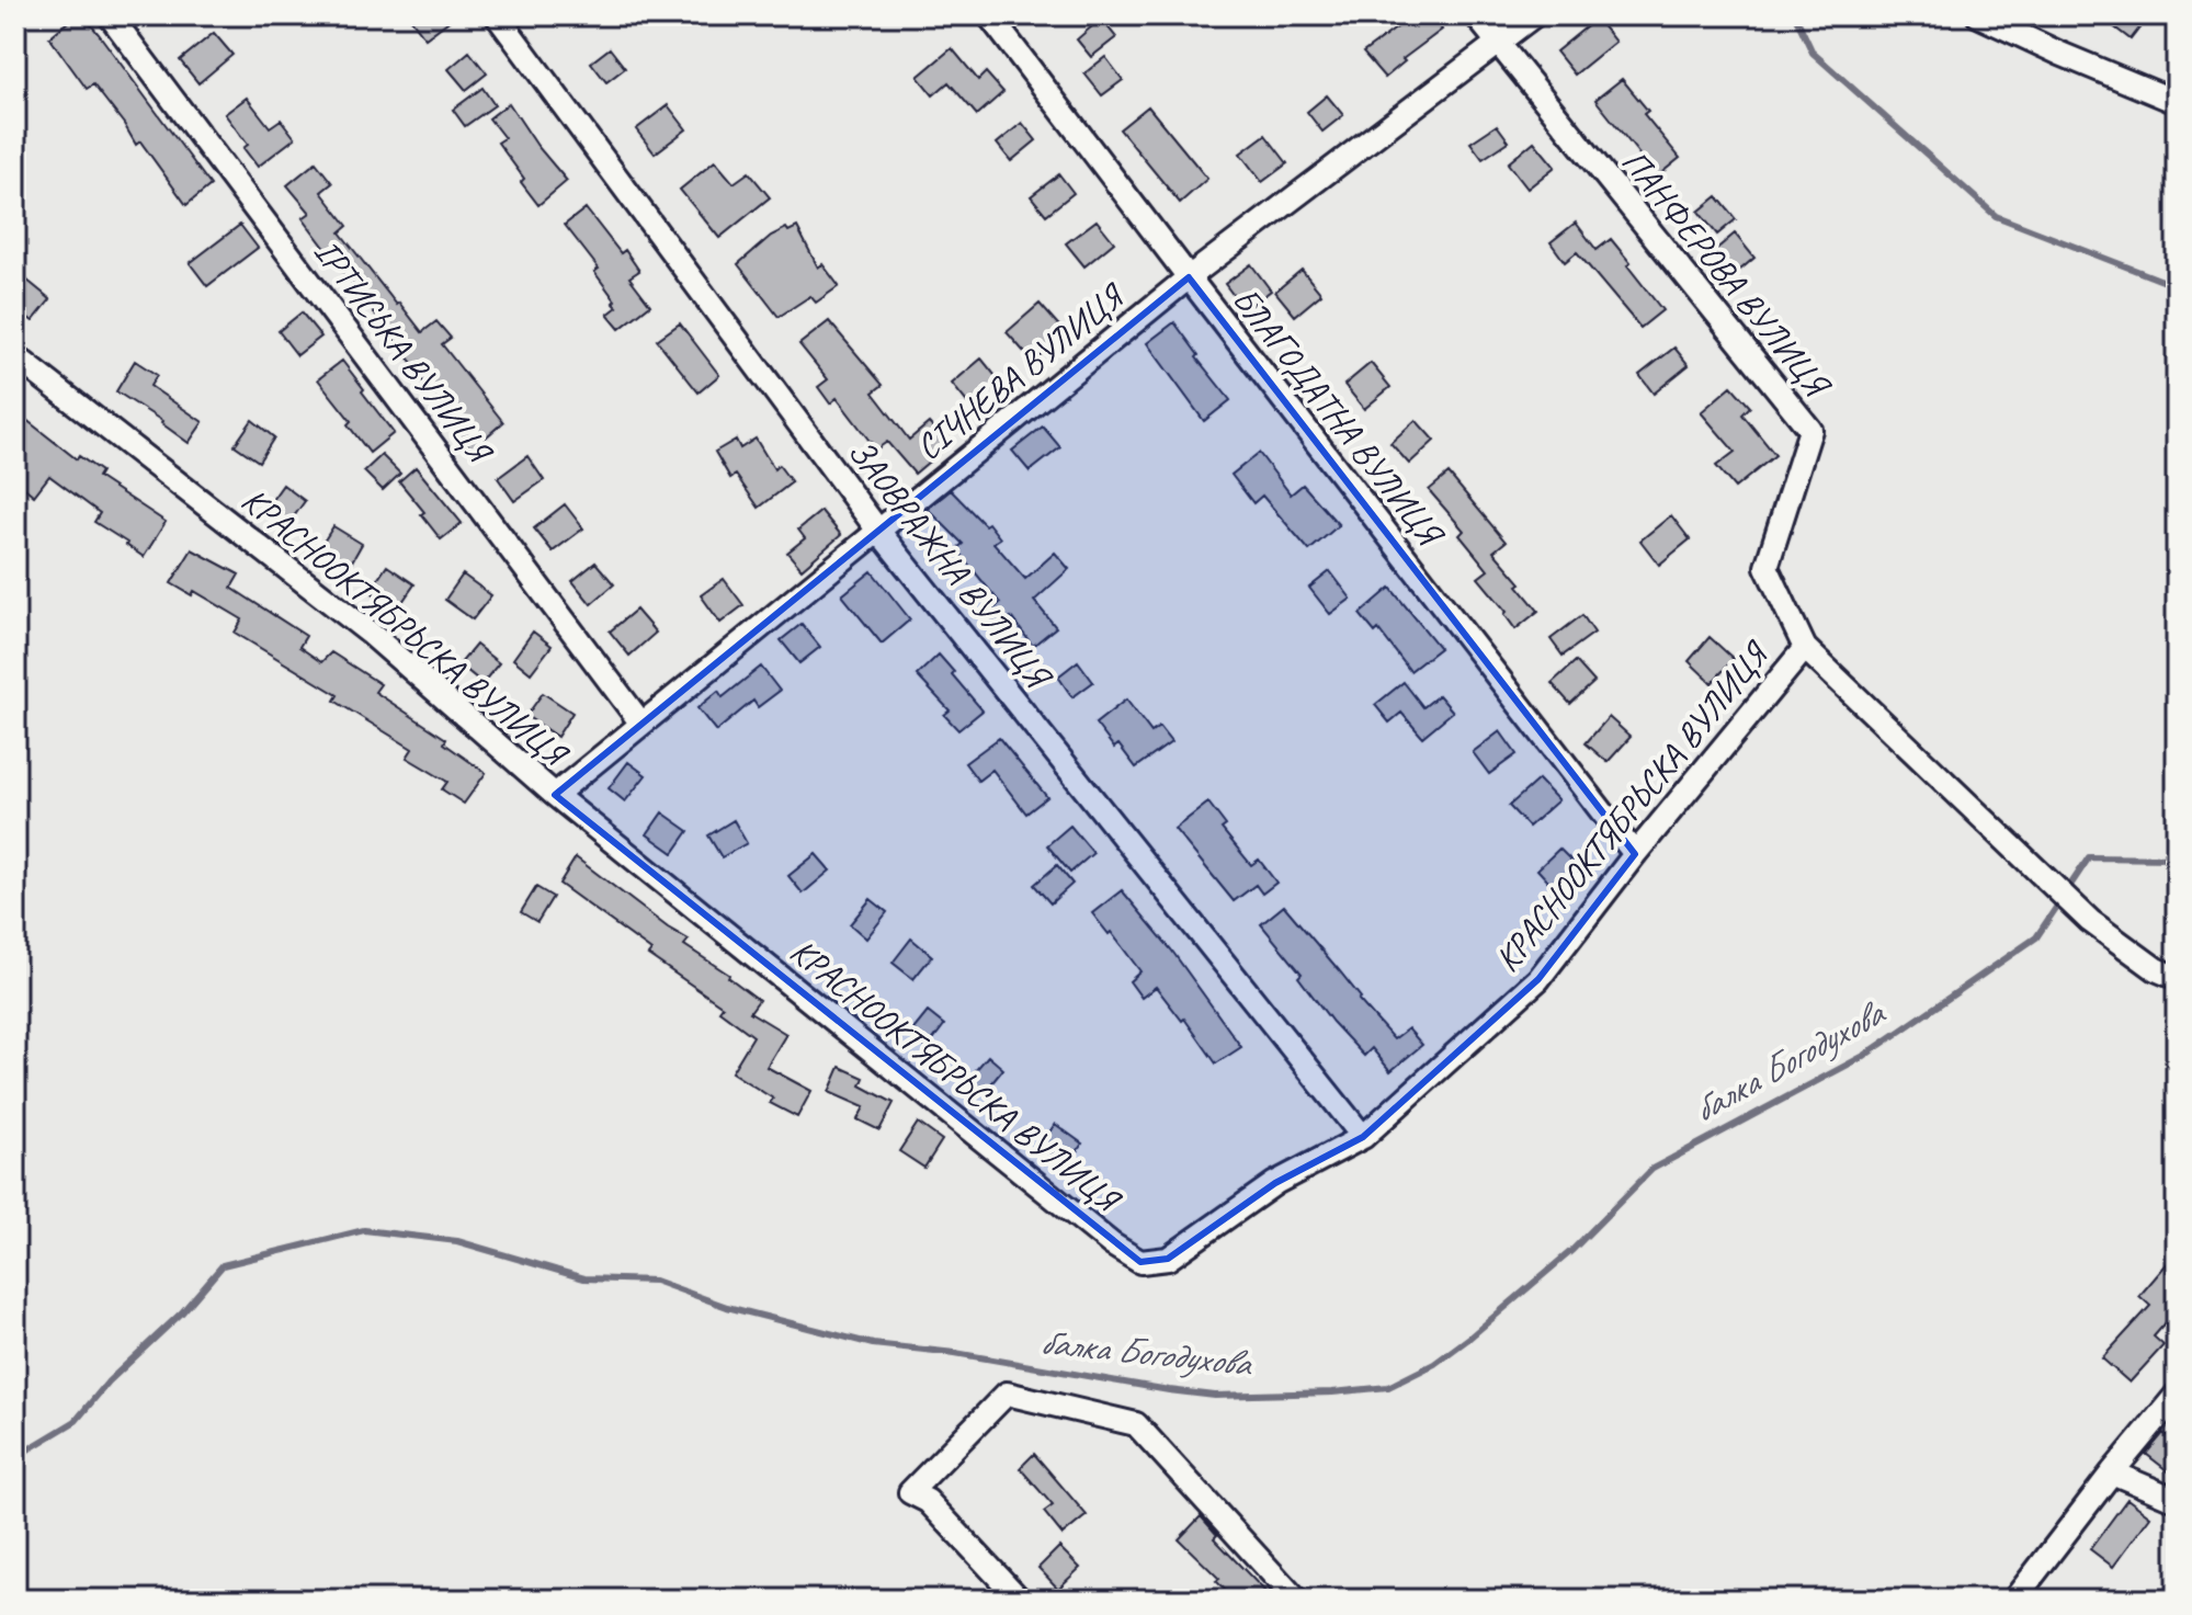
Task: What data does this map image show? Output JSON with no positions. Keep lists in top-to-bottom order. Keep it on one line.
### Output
{"streets":{"street":["ПАНФЕРОВА ВУЛИЦЯ","ІРТИСЬКА ВУЛИЦЯ","СІЧНЕВА ВУЛИЦЯ","БЛАГОДАТНА ВУЛИЦЯ","ЗАОВРАЖНА ВУЛИЦЯ","КРАСНООКТЯБРЬСКА ВУЛИЦЯ"]},"crossings":[["ПАНФЕРОВА ВУЛИЦЯ","СІЧНЕВА ВУЛИЦЯ"],["ПАНФЕРОВА ВУЛИЦЯ","КРАСНООКТЯБРЬСКА ВУЛИЦЯ"],["ІРТИСЬКА ВУЛИЦЯ","СІЧНЕВА ВУЛИЦЯ"],["СІЧНЕВА ВУЛИЦЯ","БЛАГОДАТНА ВУЛИЦЯ"],["СІЧНЕВА ВУЛИЦЯ","ЗАОВРАЖНА ВУЛИЦЯ"],["СІЧНЕВА ВУЛИЦЯ","КРАСНООКТЯБРЬСКА ВУЛИЦЯ"],["БЛАГОДАТНА ВУЛИЦЯ","КРАСНООКТЯБРЬСКА ВУЛИЦЯ"],["ЗАОВРАЖНА ВУЛИЦЯ","КРАСНООКТЯБРЬСКА ВУЛИЦЯ"]],"water":["балка Богодухова"]}
